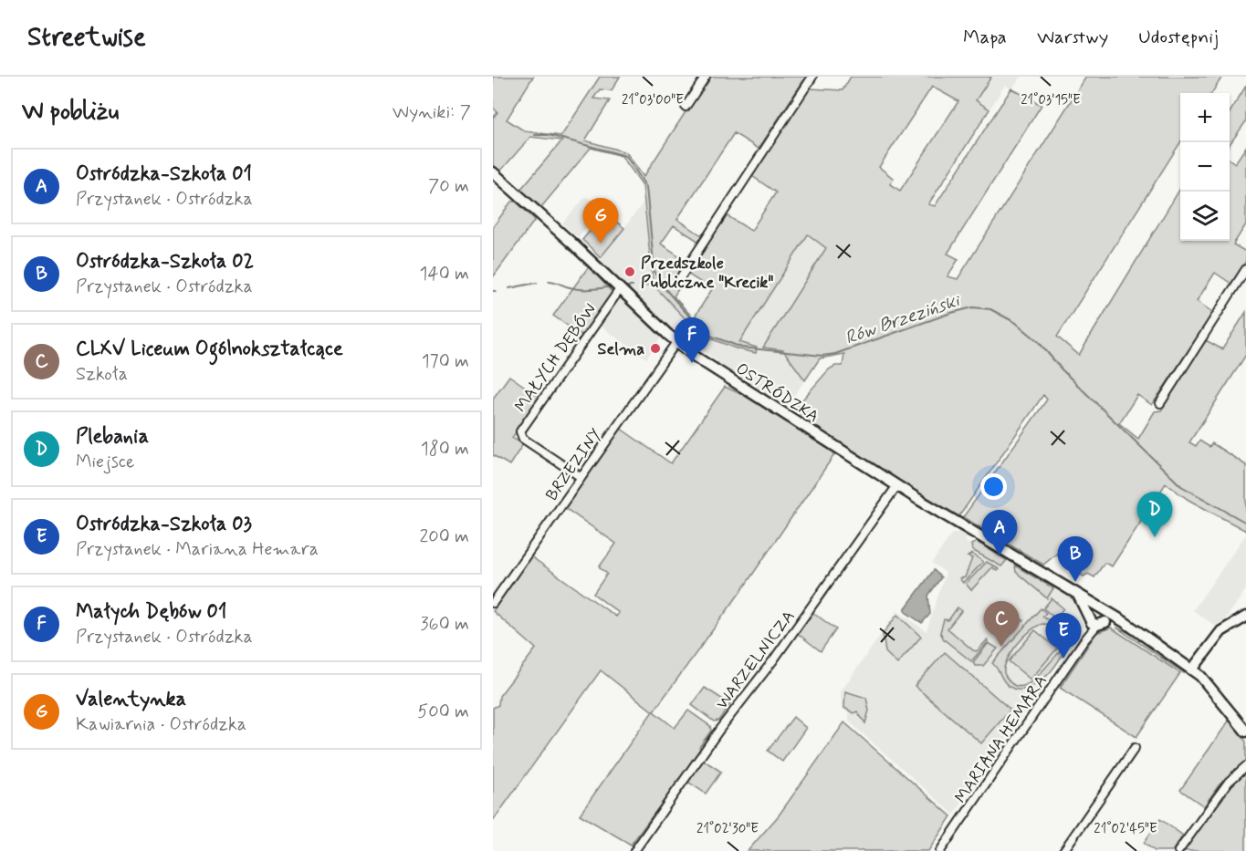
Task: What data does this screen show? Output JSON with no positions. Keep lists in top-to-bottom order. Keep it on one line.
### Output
{"streets":{"street":["MAŁYCH DĘBÓW","OSTRÓDZKA","BRZEZINY","WARZELNICZA","MARIANA HEMARA"]},"crossings":[["MAŁYCH DĘBÓW","OSTRÓDZKA"],["MAŁYCH DĘBÓW","BRZEZINY"],["OSTRÓDZKA","BRZEZINY"],["OSTRÓDZKA","WARZELNICZA"],["OSTRÓDZKA","MARIANA HEMARA"]],"water":["Rów Brzeziński"],"places":["Przedszkole Publiczne \"Krecik\"","Selma"],"page":{"header":"Streetwise","nav":["Mapa","Warstwy","Udostępnij"],"heading":["W pobliżu","Wyniki: 7"],"map_buttons":["+","−"],"list":[{"mark":"A","name":"Ostródzka-Szkoła 01","note":"Przystanek · Ostródzka","value":"70 m"},{"mark":"B","name":"Ostródzka-Szkoła 02","note":"Przystanek · Ostródzka","value":"140 m"},{"mark":"C","name":"CLXV Liceum Ogólnokształcące","note":"Szkoła","value":"170 m"},{"mark":"D","name":"Plebania","note":"Miejsce","value":"180 m"},{"mark":"E","name":"Ostródzka-Szkoła 03","note":"Przystanek · Mariana Hemara","value":"200 m"},{"mark":"F","name":"Małych Dębów 01","note":"Przystanek · Ostródzka","value":"360 m"},{"mark":"G","name":"Valentynka","note":"Kawiarnia · Ostródzka","value":"500 m"}],"pins":["G","F","D","A","B","C","E"]},"coordinates":["21°03'00\"E","21°03'15\"E","21°02'30\"E","21°02'45\"E"]}
